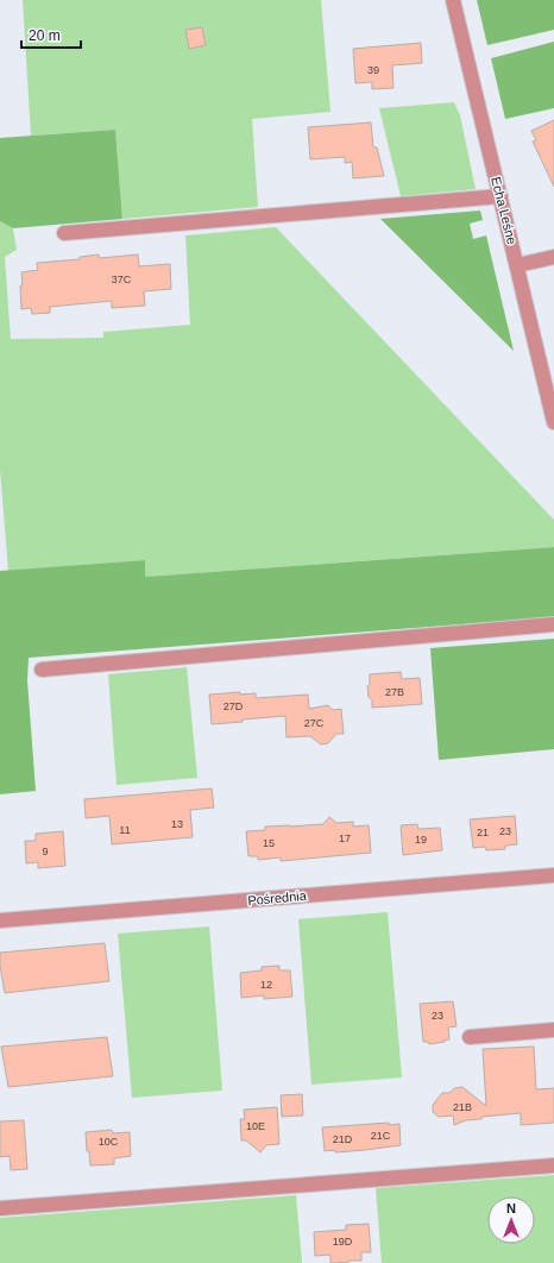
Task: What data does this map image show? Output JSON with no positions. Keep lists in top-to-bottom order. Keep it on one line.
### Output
{"streets":{"street":["Echa Leśne","Pośrednia"]},"house_numbers":["39","37C","27B","27D","27C","13","11","23","21","17","19","15","9","12","23","21B","10E","21C","21D","10C","19D"],"scale_bar":"20 m","north":"top"}
